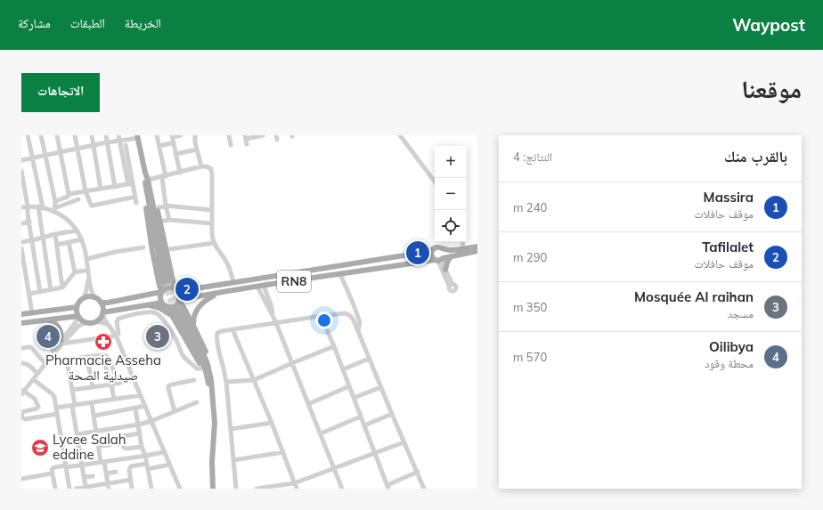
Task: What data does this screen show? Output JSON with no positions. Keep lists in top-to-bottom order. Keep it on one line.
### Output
{"streets":{"main road":["RN8"]},"places":{"pharmacy":["Pharmacie Asseha صيدلية الصحة"],"school or university":["Lycee Salah eddine"]},"page":{"header":"Waypost","nav":["الخريطة","الطبقات","مشاركة"],"title":"موقعنا","buttons":"الاتجاهات","heading":["بالقرب منك","النتائج: 4"],"map_buttons":["+","−"],"list":[{"mark":"1","name":"Massira","note":"موقف حافلات","value":"240 m"},{"mark":"2","name":"Tafilalet","note":"موقف حافلات","value":"290 m"},{"mark":"3","name":"Mosquée Al raihan","note":"مسجد","value":"350 m"},{"mark":"4","name":"Oilibya","note":"محطة وقود","value":"570 m"}],"pins":["1","2","3","4"]}}
